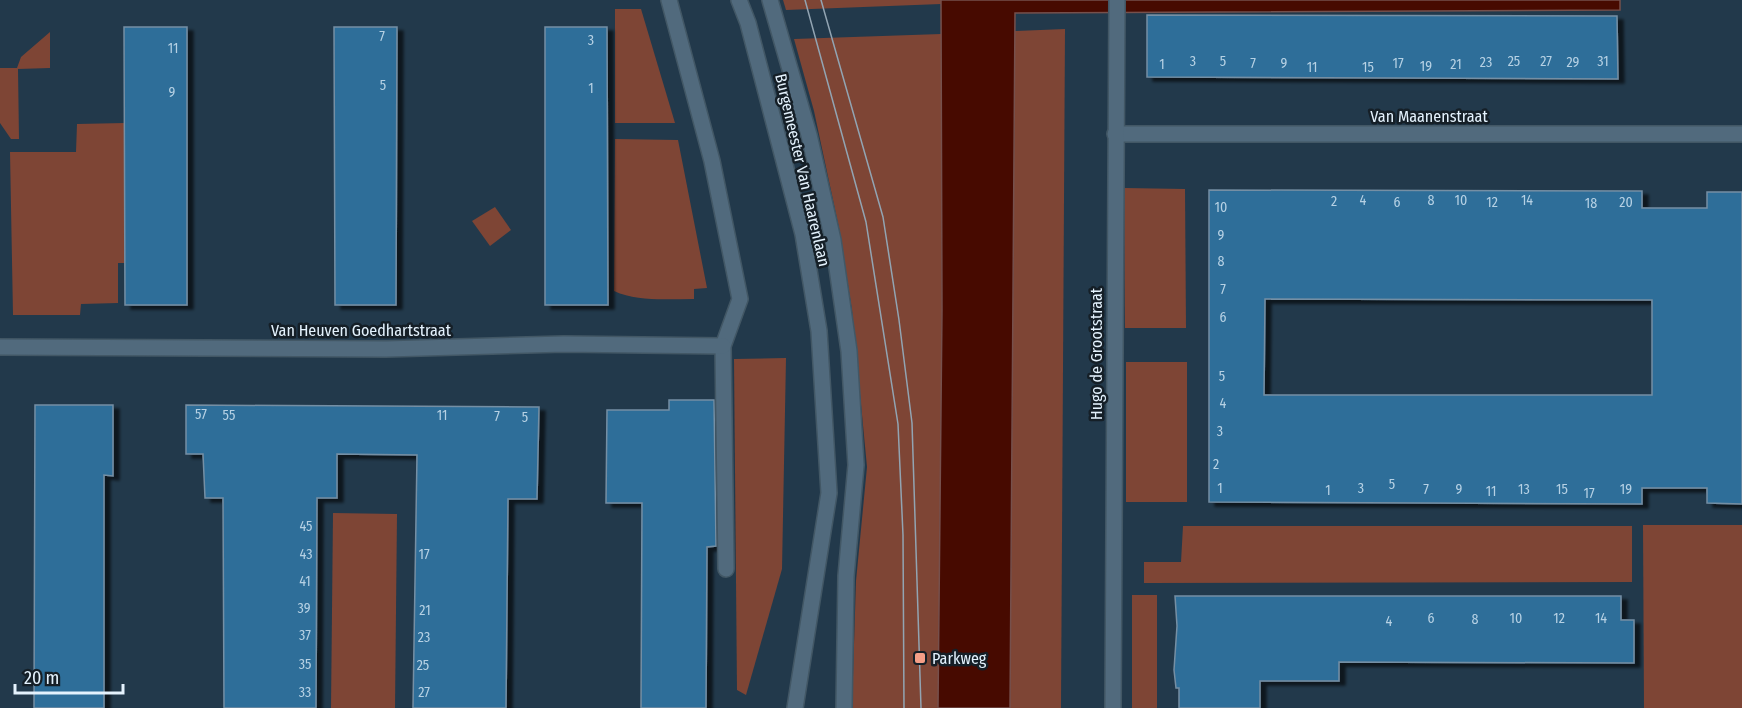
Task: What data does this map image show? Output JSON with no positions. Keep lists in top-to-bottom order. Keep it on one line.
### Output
{"streets":{"street":["Van Maanenstraat","Burgemeester Van Haarenlaan","Van Heuven Goedhartstraat","Hugo de Grootstraat"]},"crossings":[["Van Maanenstraat","Hugo de Grootstraat"]],"places":{"transit":["Parkweg"]},"house_numbers":["7","3","11","3","5","25","27","31","23","29","7","9","17","1","21","19","11","15","5","1","9","4","8","10","14","2","6","12","20","18","10","9","8","7","6","5","4","57","55","11","7","5","3","2","5","1","3","7","9","13","15","19","1","11","17","45","43","17","41","39","21","6","10","12","14","8","4","37","23","35","25","33","27"],"scale_bar":"20 m"}
